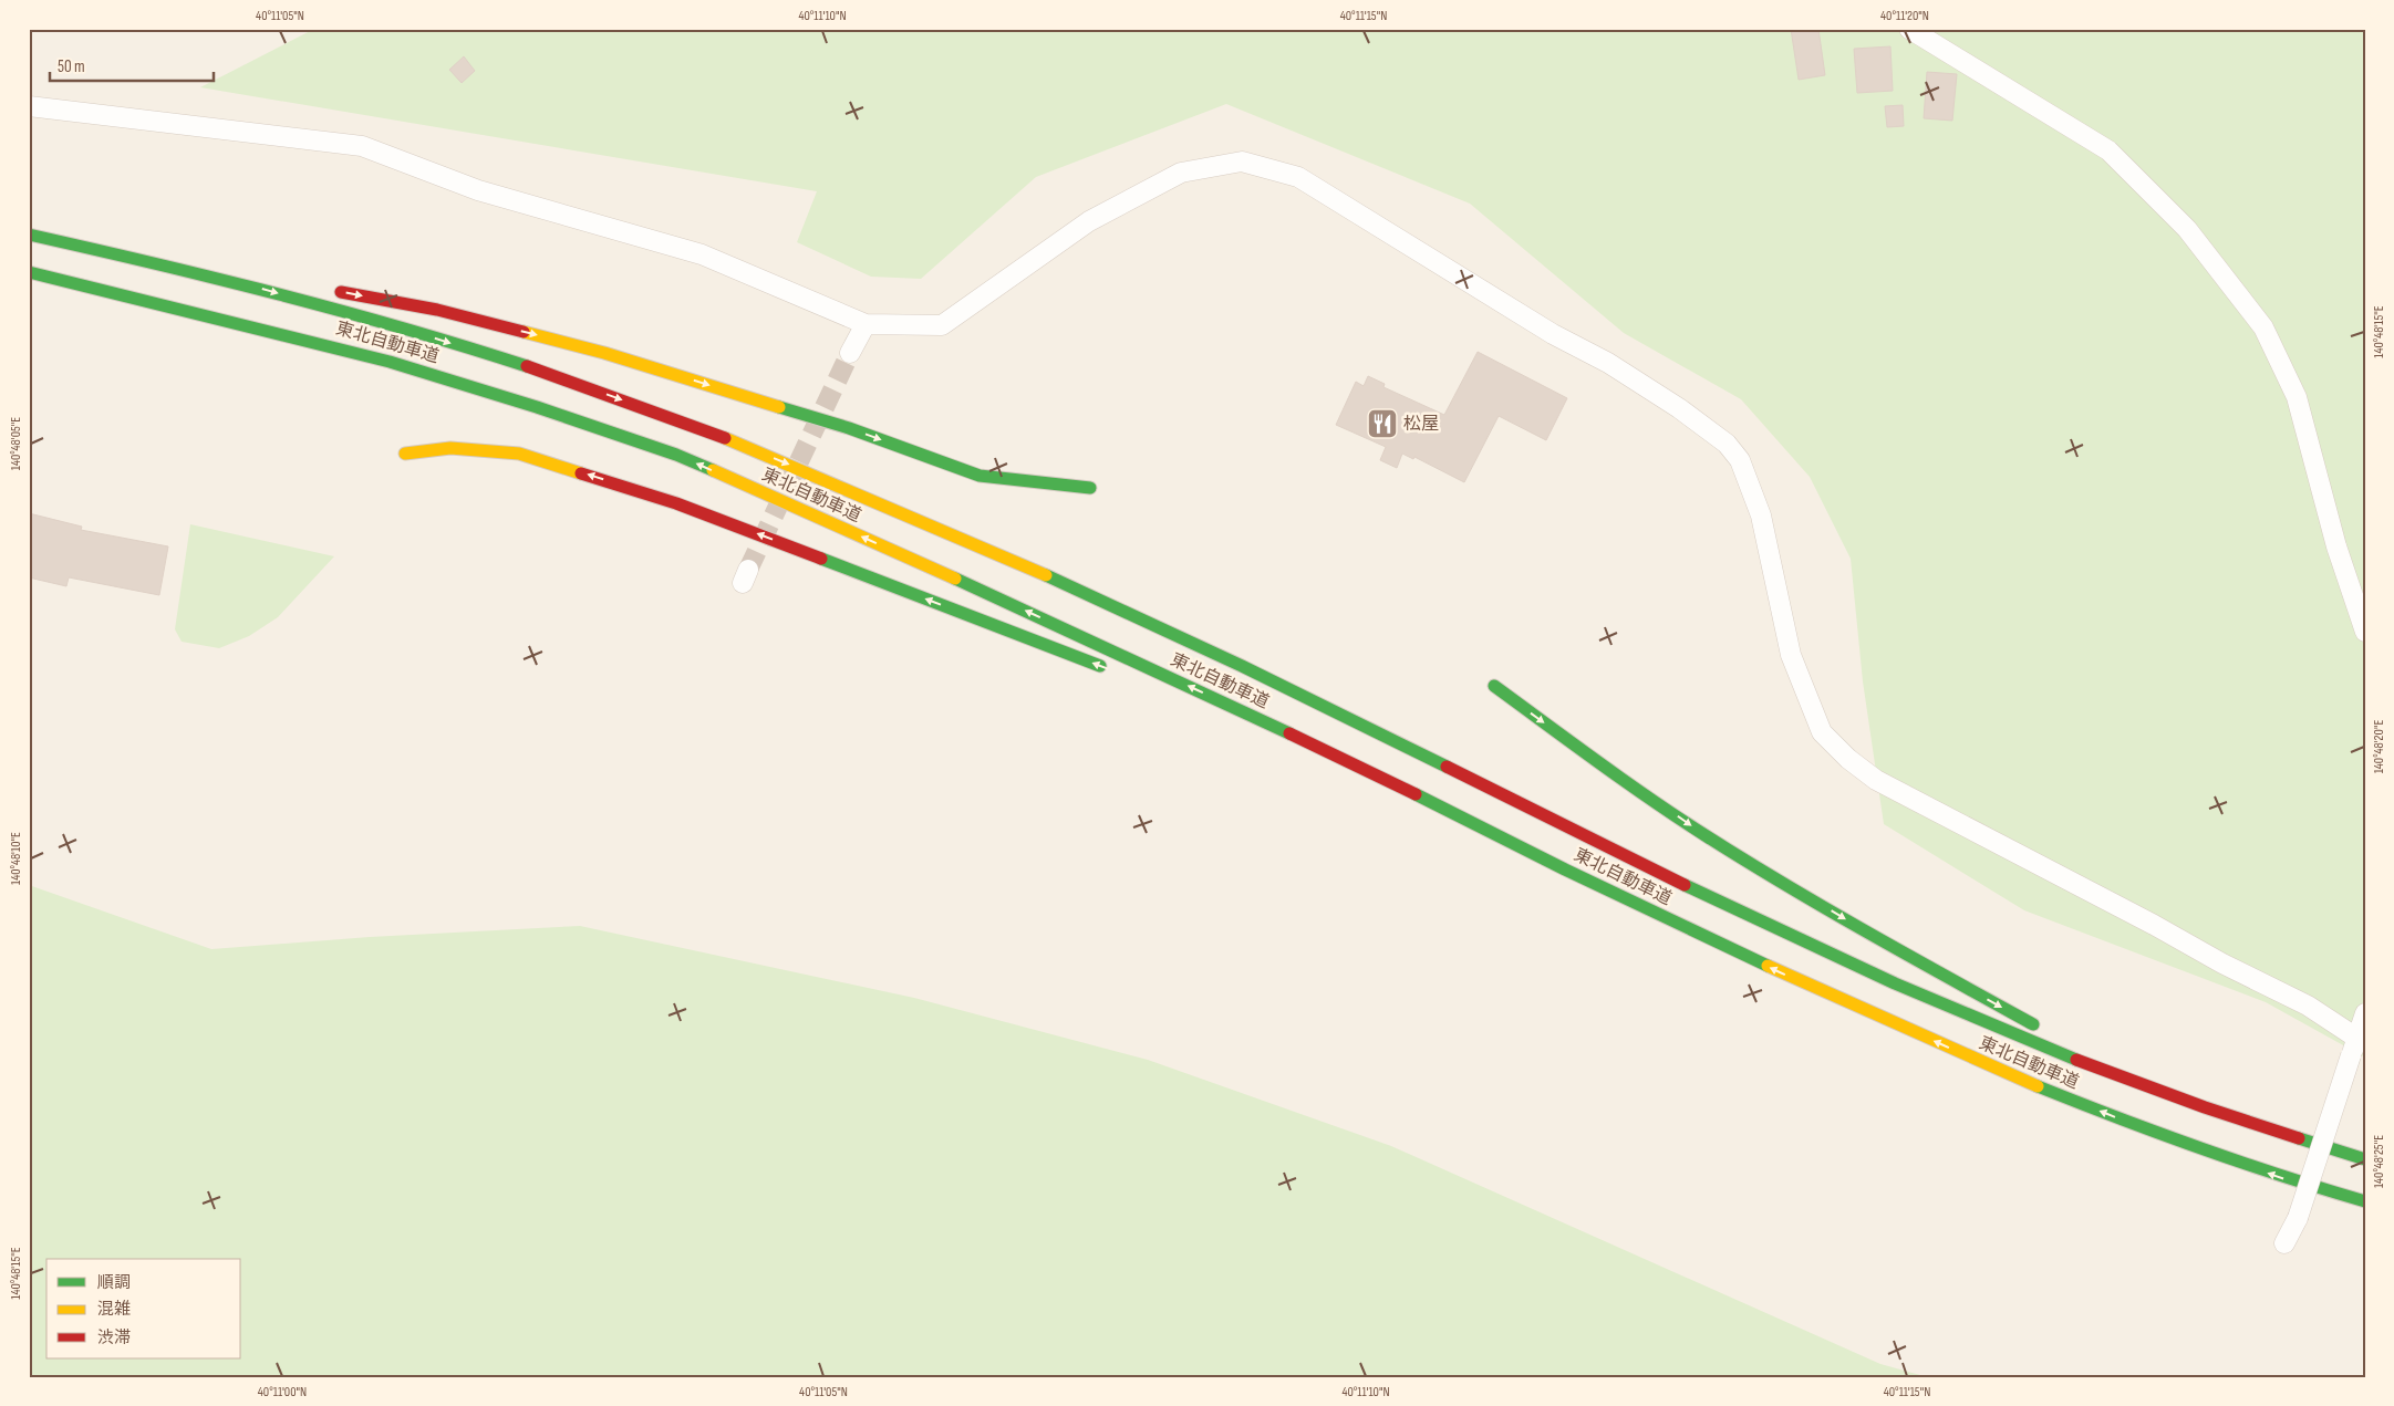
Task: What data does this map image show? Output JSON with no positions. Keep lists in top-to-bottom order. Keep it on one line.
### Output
{"streets":{"highway":["東北自動車道"]},"places":{"restaurant":["松屋"]},"legend":["順調","混雑","渋滞"],"scale_bar":"50 m","coordinates":["40°11'05\"N","40°11'10\"N","40°11'15\"N","40°11'20\"N","140°48'15\"E","140°48'05\"E","140°48'20\"E","140°48'10\"E","140°48'25\"E","40°11'00\"N"]}
